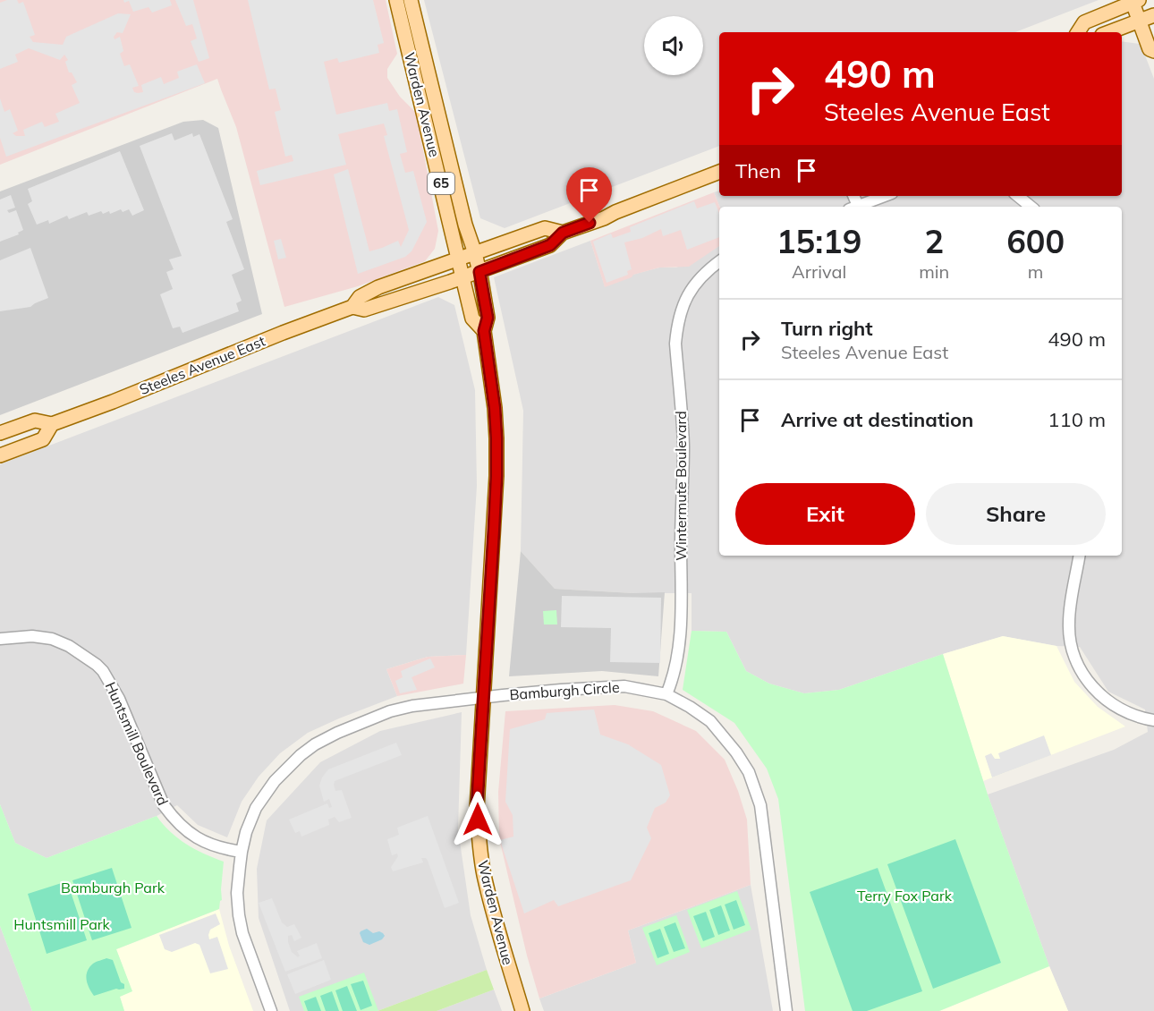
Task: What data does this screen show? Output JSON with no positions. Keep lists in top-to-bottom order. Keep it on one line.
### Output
{"streets":{"main road":["Warden Avenue","65","Steeles Avenue East"],"street":["Wintermute Boulevard","Bamburgh Circle","Huntsmill Boulevard"]},"crossings":[["Warden Avenue","Steeles Avenue East"],["Warden Avenue","Bamburgh Circle"],["Wintermute Boulevard","Bamburgh Circle"],["Bamburgh Circle","Huntsmill Boulevard"]],"parks":["Bamburgh Park","Terry Fox Park","Huntsmill Park"],"page":{"turn":["490 m","Steeles Avenue East"],"then":"Then","eta":["15:19","Arrival","2","min","600","m"],"list":[{"name":"Turn right","note":"Steeles Avenue East","value":"490 m"},{"name":"Arrive at destination","value":"110 m"}],"buttons":["Exit","Share"]}}
